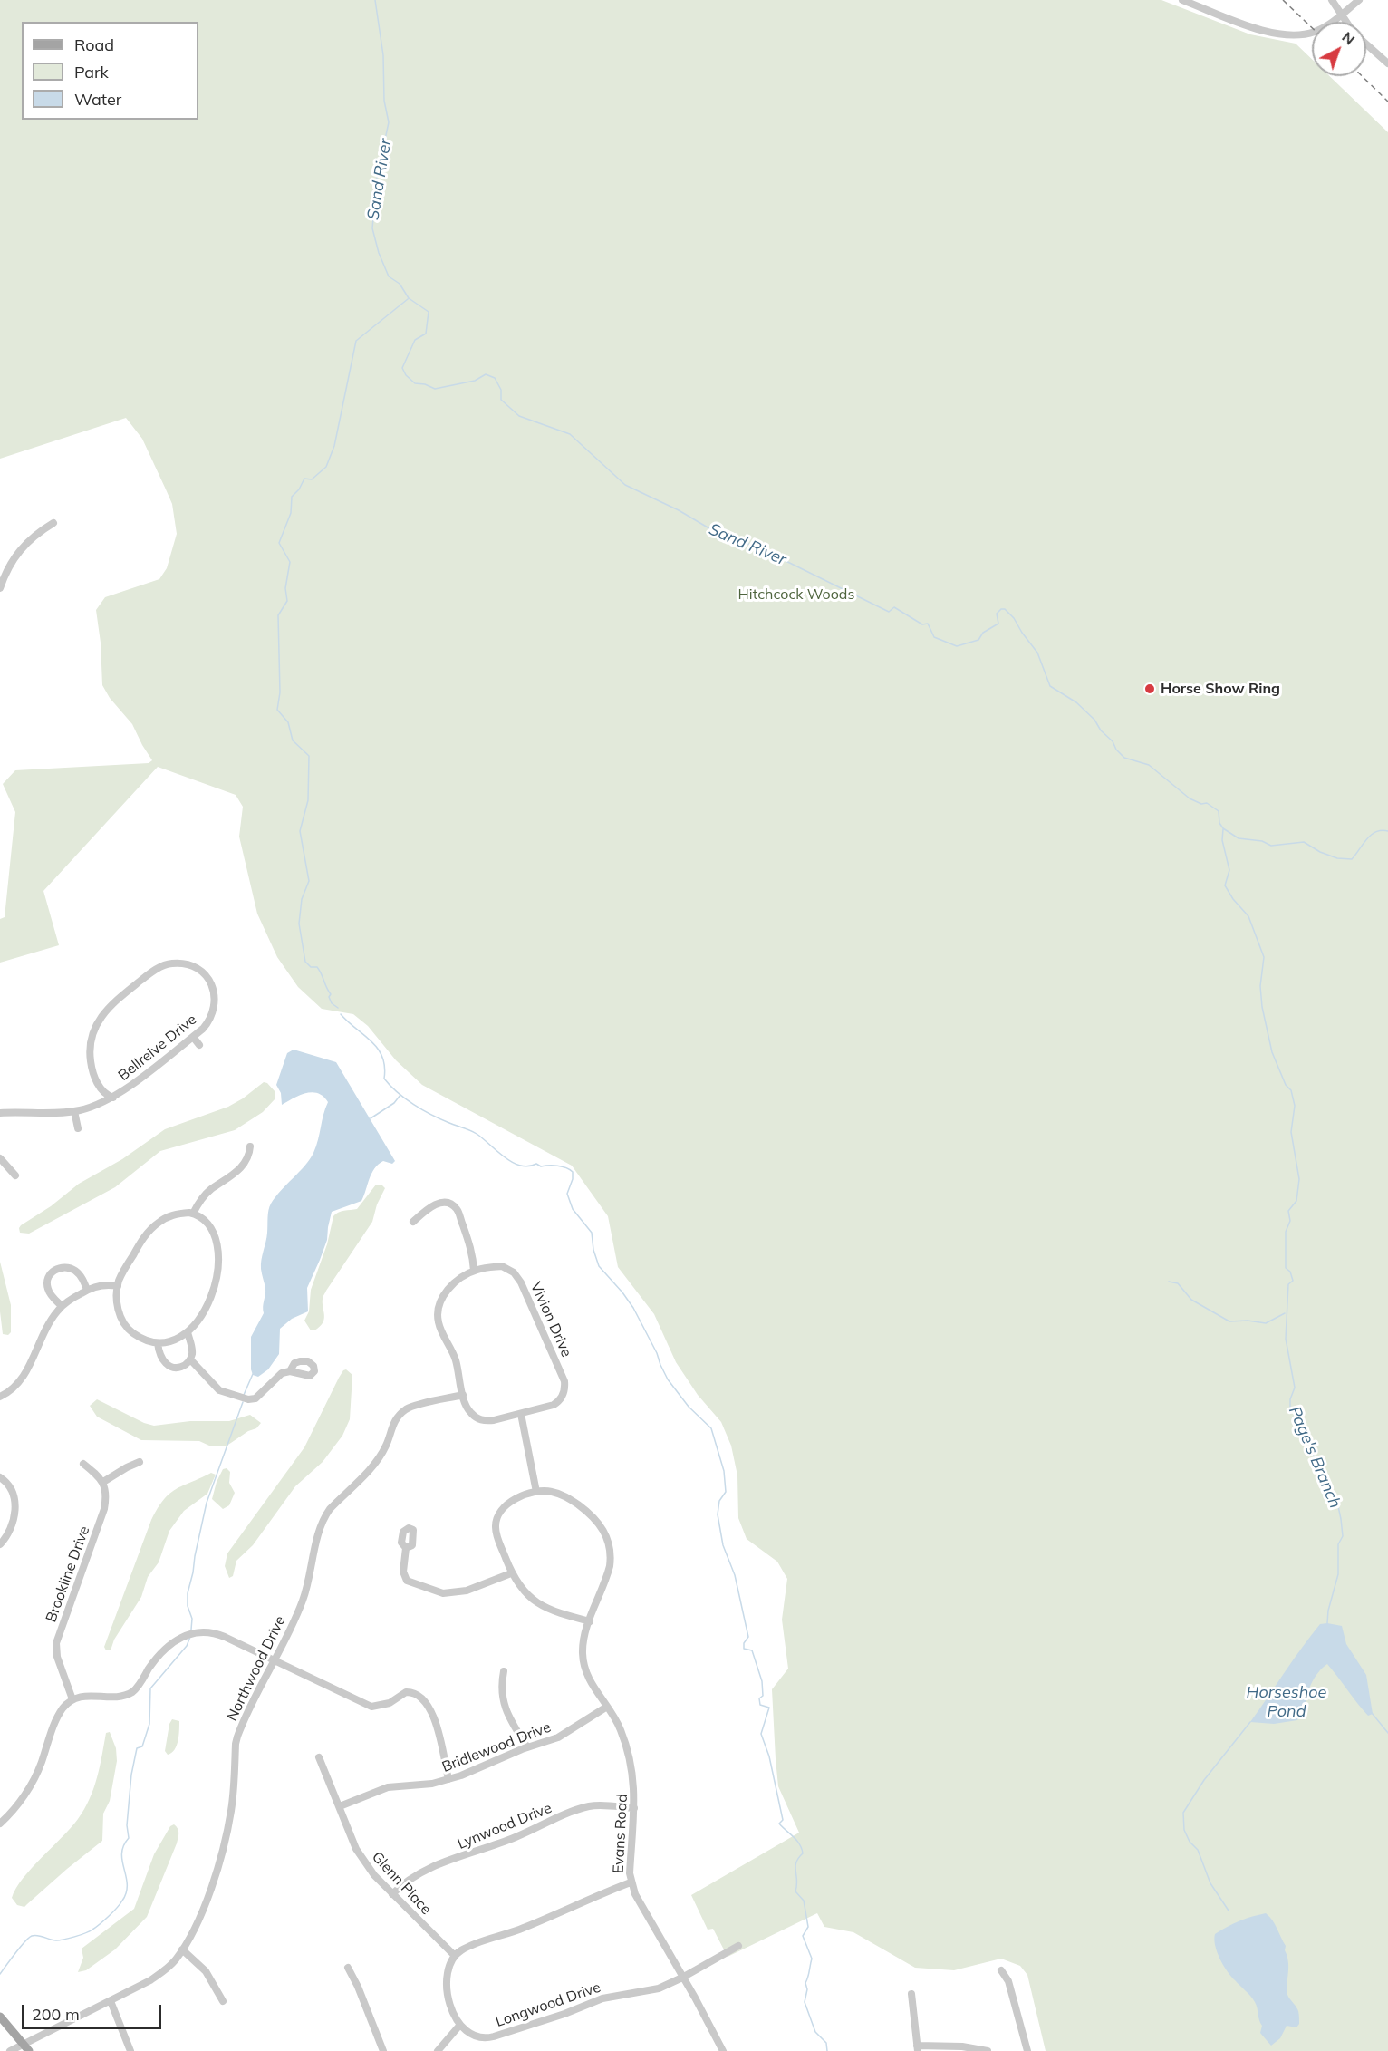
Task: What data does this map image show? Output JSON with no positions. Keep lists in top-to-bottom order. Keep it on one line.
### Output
{"streets":{"street":["Bellreive Drive","Vivion Drive","Brookline Drive","Northwood Drive","Bridlewood Drive","Lynwood Drive","Evans Road","Glenn Place","Longwood Drive"]},"crossings":[["Vivion Drive","Northwood Drive"],["Bridlewood Drive","Evans Road"],["Bridlewood Drive","Glenn Place"],["Lynwood Drive","Evans Road"],["Lynwood Drive","Glenn Place"],["Evans Road","Longwood Drive"]],"water":["Sand River","Page's Branch","Horseshoe Pond"],"parks":["Hitchcock Woods"],"places":["Horse Show Ring"],"legend":["Road","Park","Water"],"scale_bar":"200 m","north":"top right"}
